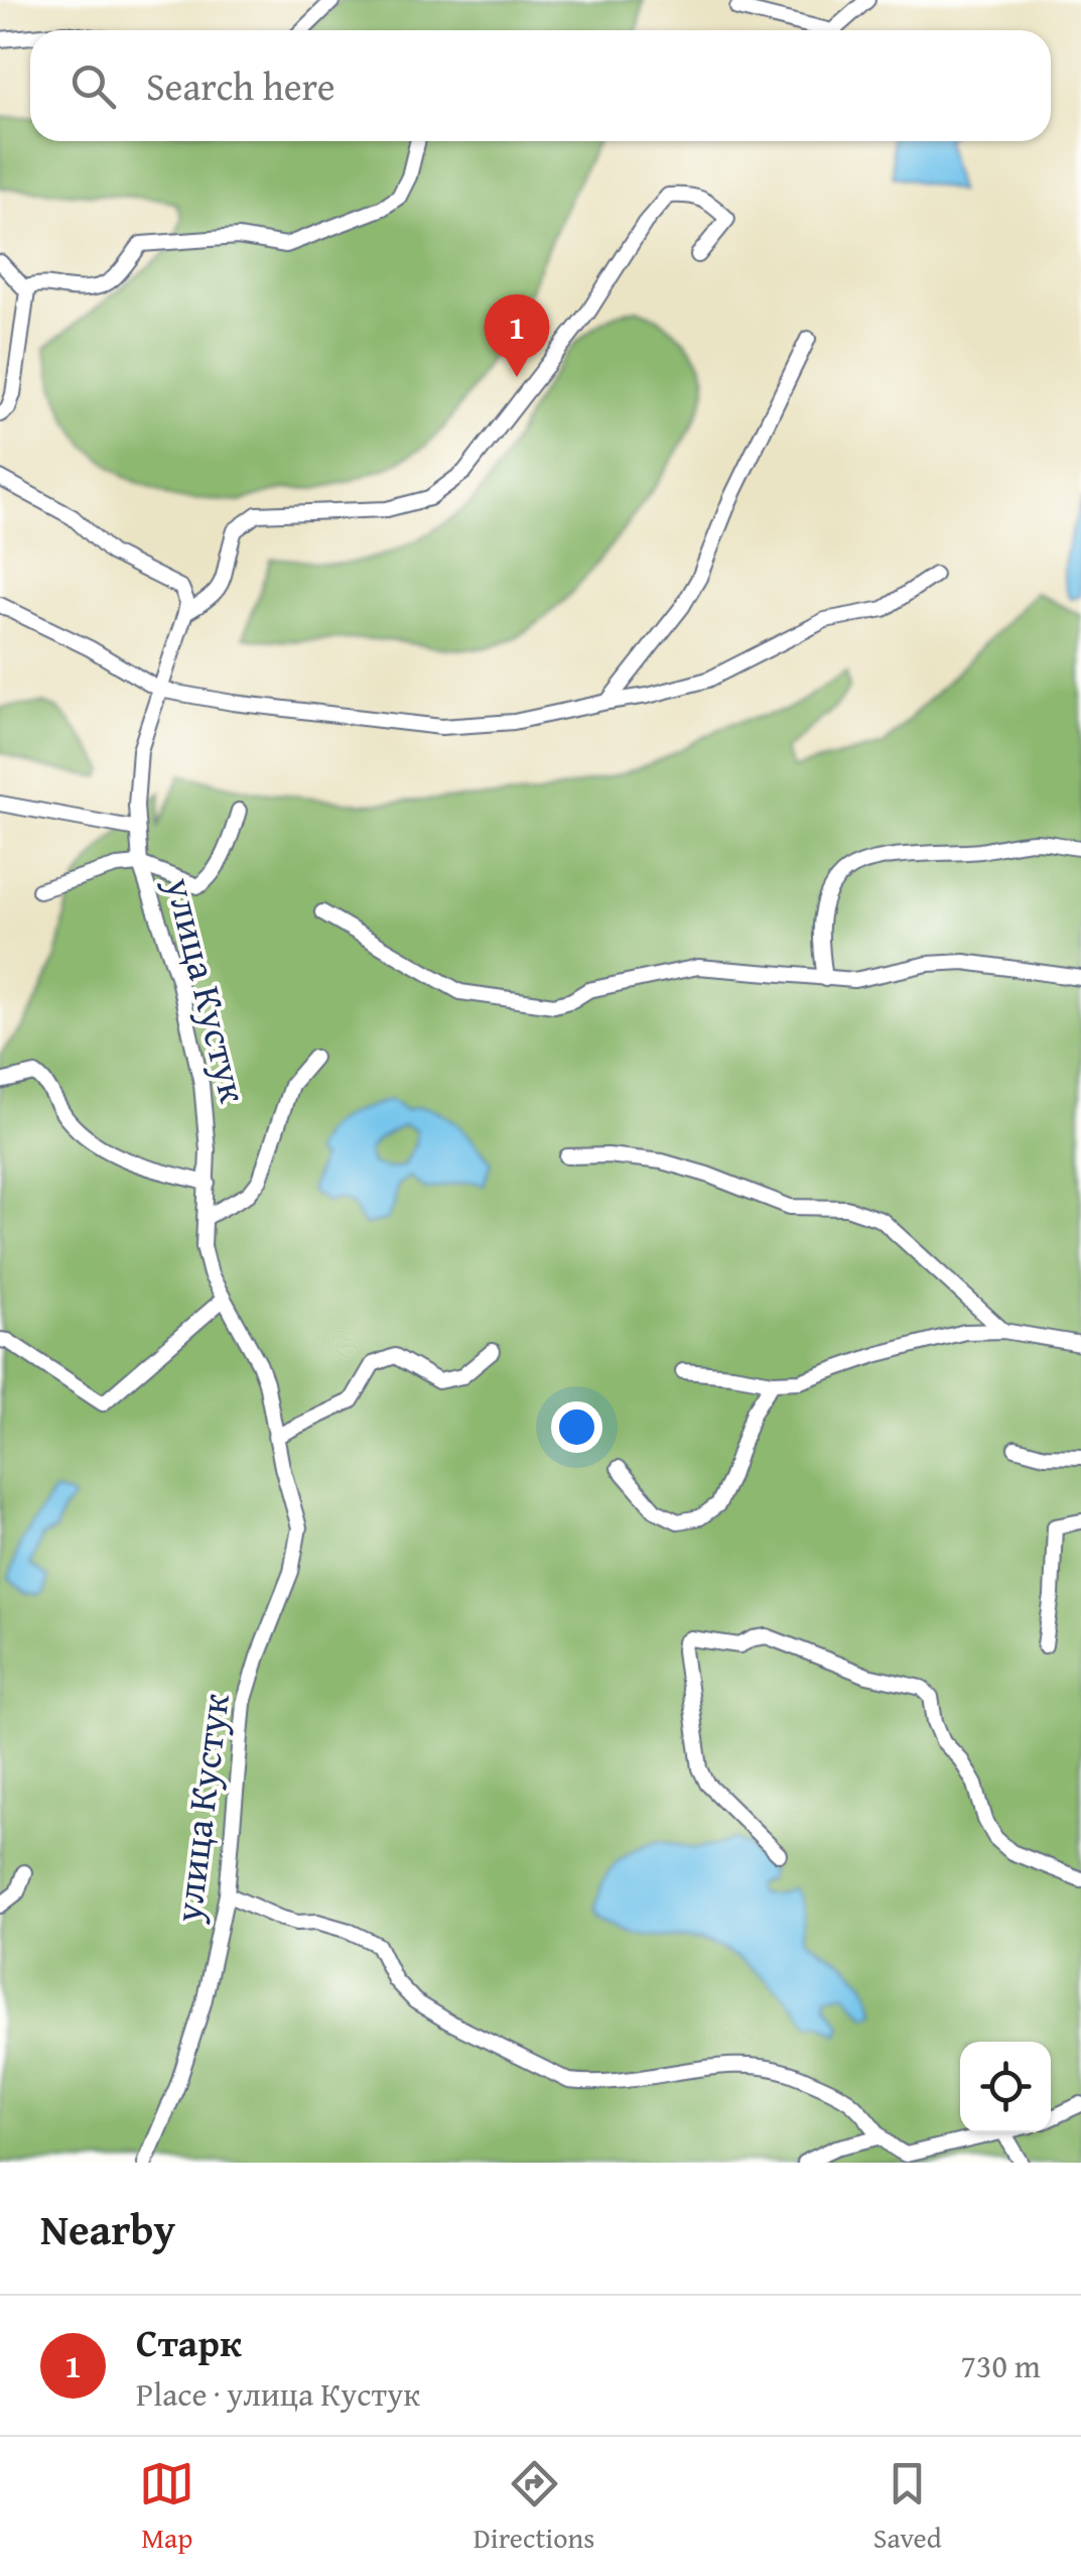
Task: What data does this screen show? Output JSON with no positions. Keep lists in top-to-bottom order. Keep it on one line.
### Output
{"streets":{"street":["улица Кустук"]},"page":{"search":"Search here","pins":"1","heading":"Nearby","list":[{"mark":"1","name":"Старк","note":"Place · улица Кустук","value":"730 m"}],"nav":["Map","Directions","Saved"]}}
